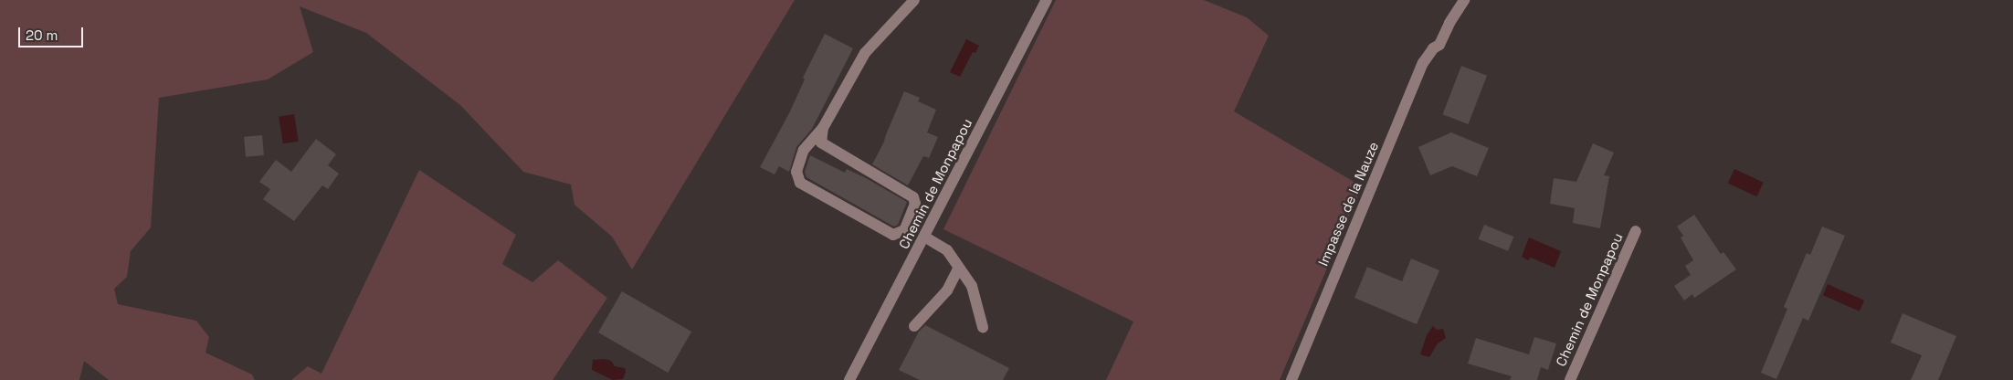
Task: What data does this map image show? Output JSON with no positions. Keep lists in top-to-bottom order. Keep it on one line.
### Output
{"streets":{"street":["Chemin de Monpapou","Impasse de la Nauze"]},"scale_bar":"20 m"}
